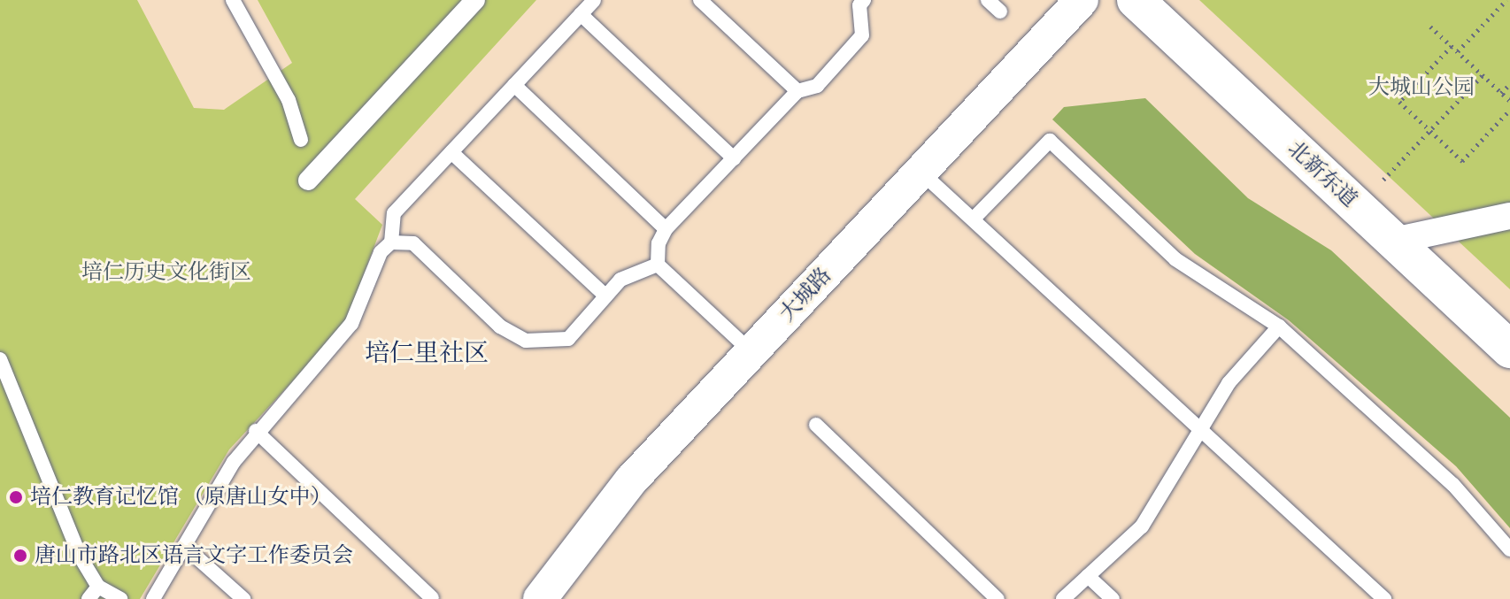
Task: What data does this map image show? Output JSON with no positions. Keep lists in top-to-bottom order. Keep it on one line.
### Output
{"streets":{"main road":["北新东道"],"street":["大城路"]},"districts":["培仁里社区"],"parks":["大城山公园","培仁历史文化街区"],"places":["培仁教育记忆馆 （原唐山女中）","唐山市路北区语言文字工作委员会"]}
